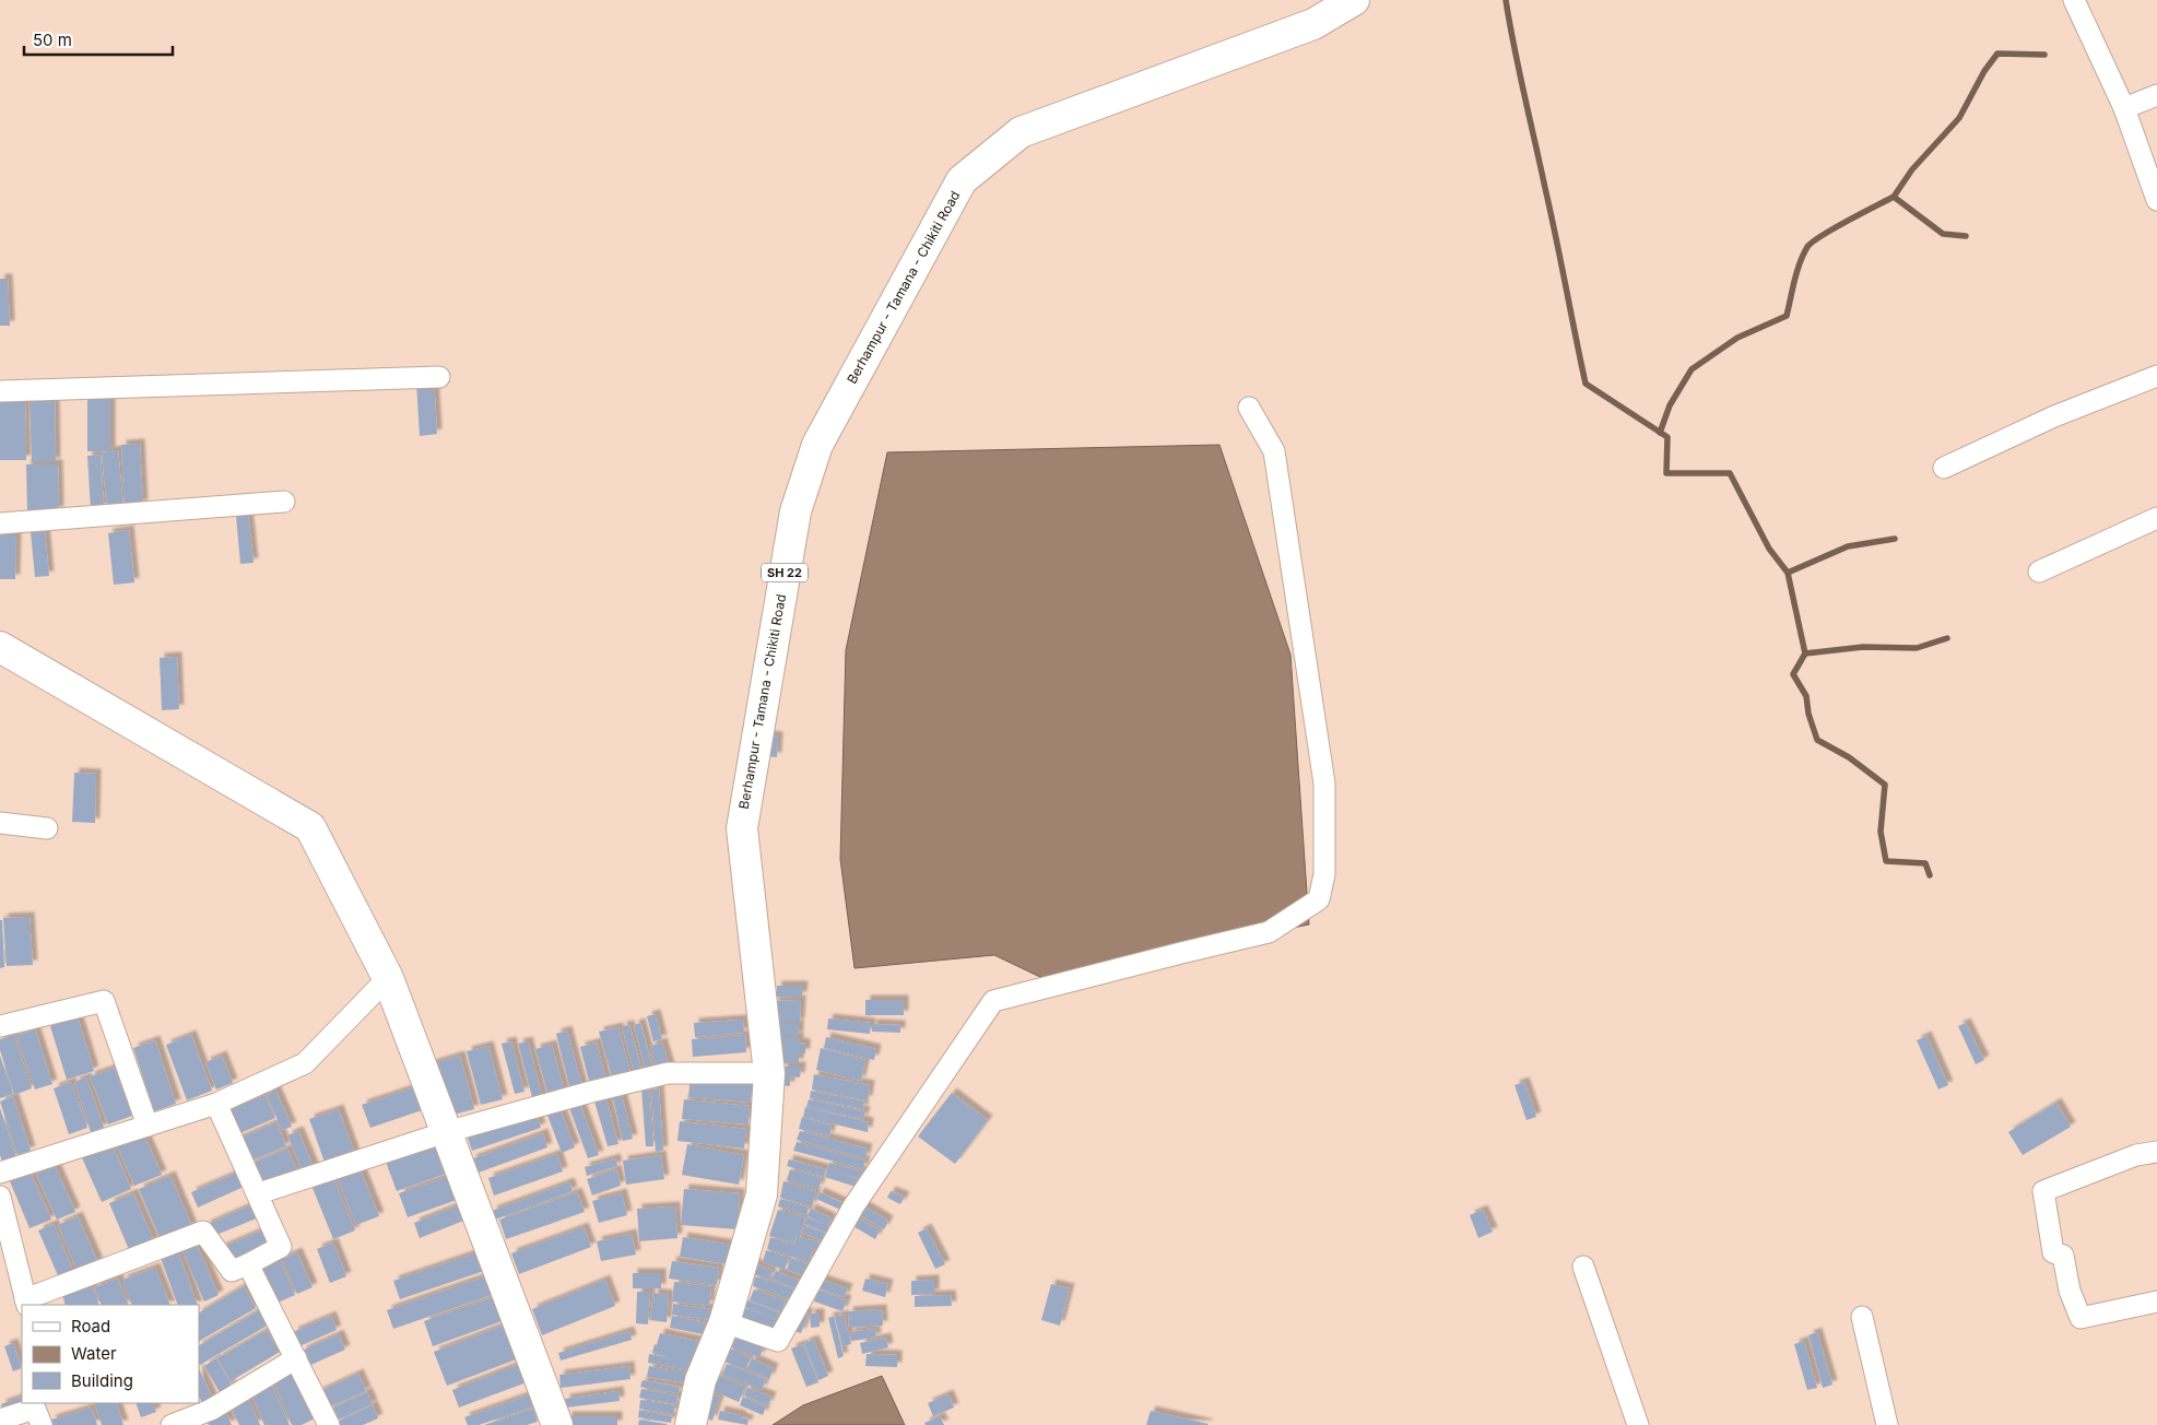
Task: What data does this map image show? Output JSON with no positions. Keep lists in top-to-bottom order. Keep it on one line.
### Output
{"streets":{"main road":["Berhampur - Tamana - Chikiti Road","SH 22"]},"legend":["Road","Water","Building"],"scale_bar":"50 m"}
